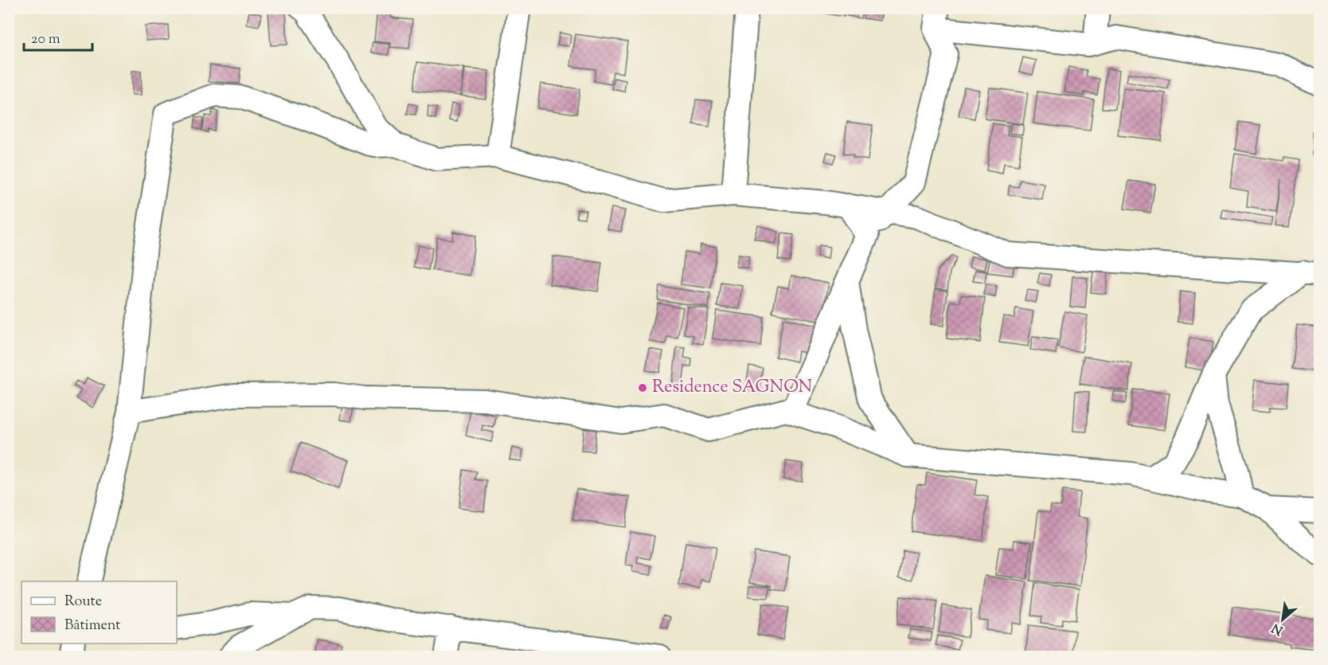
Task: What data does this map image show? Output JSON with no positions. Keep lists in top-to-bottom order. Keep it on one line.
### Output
{"places":["Residence SAGNON"],"legend":["Route","Bâtiment"],"scale_bar":"20 m","north":"bottom left"}
